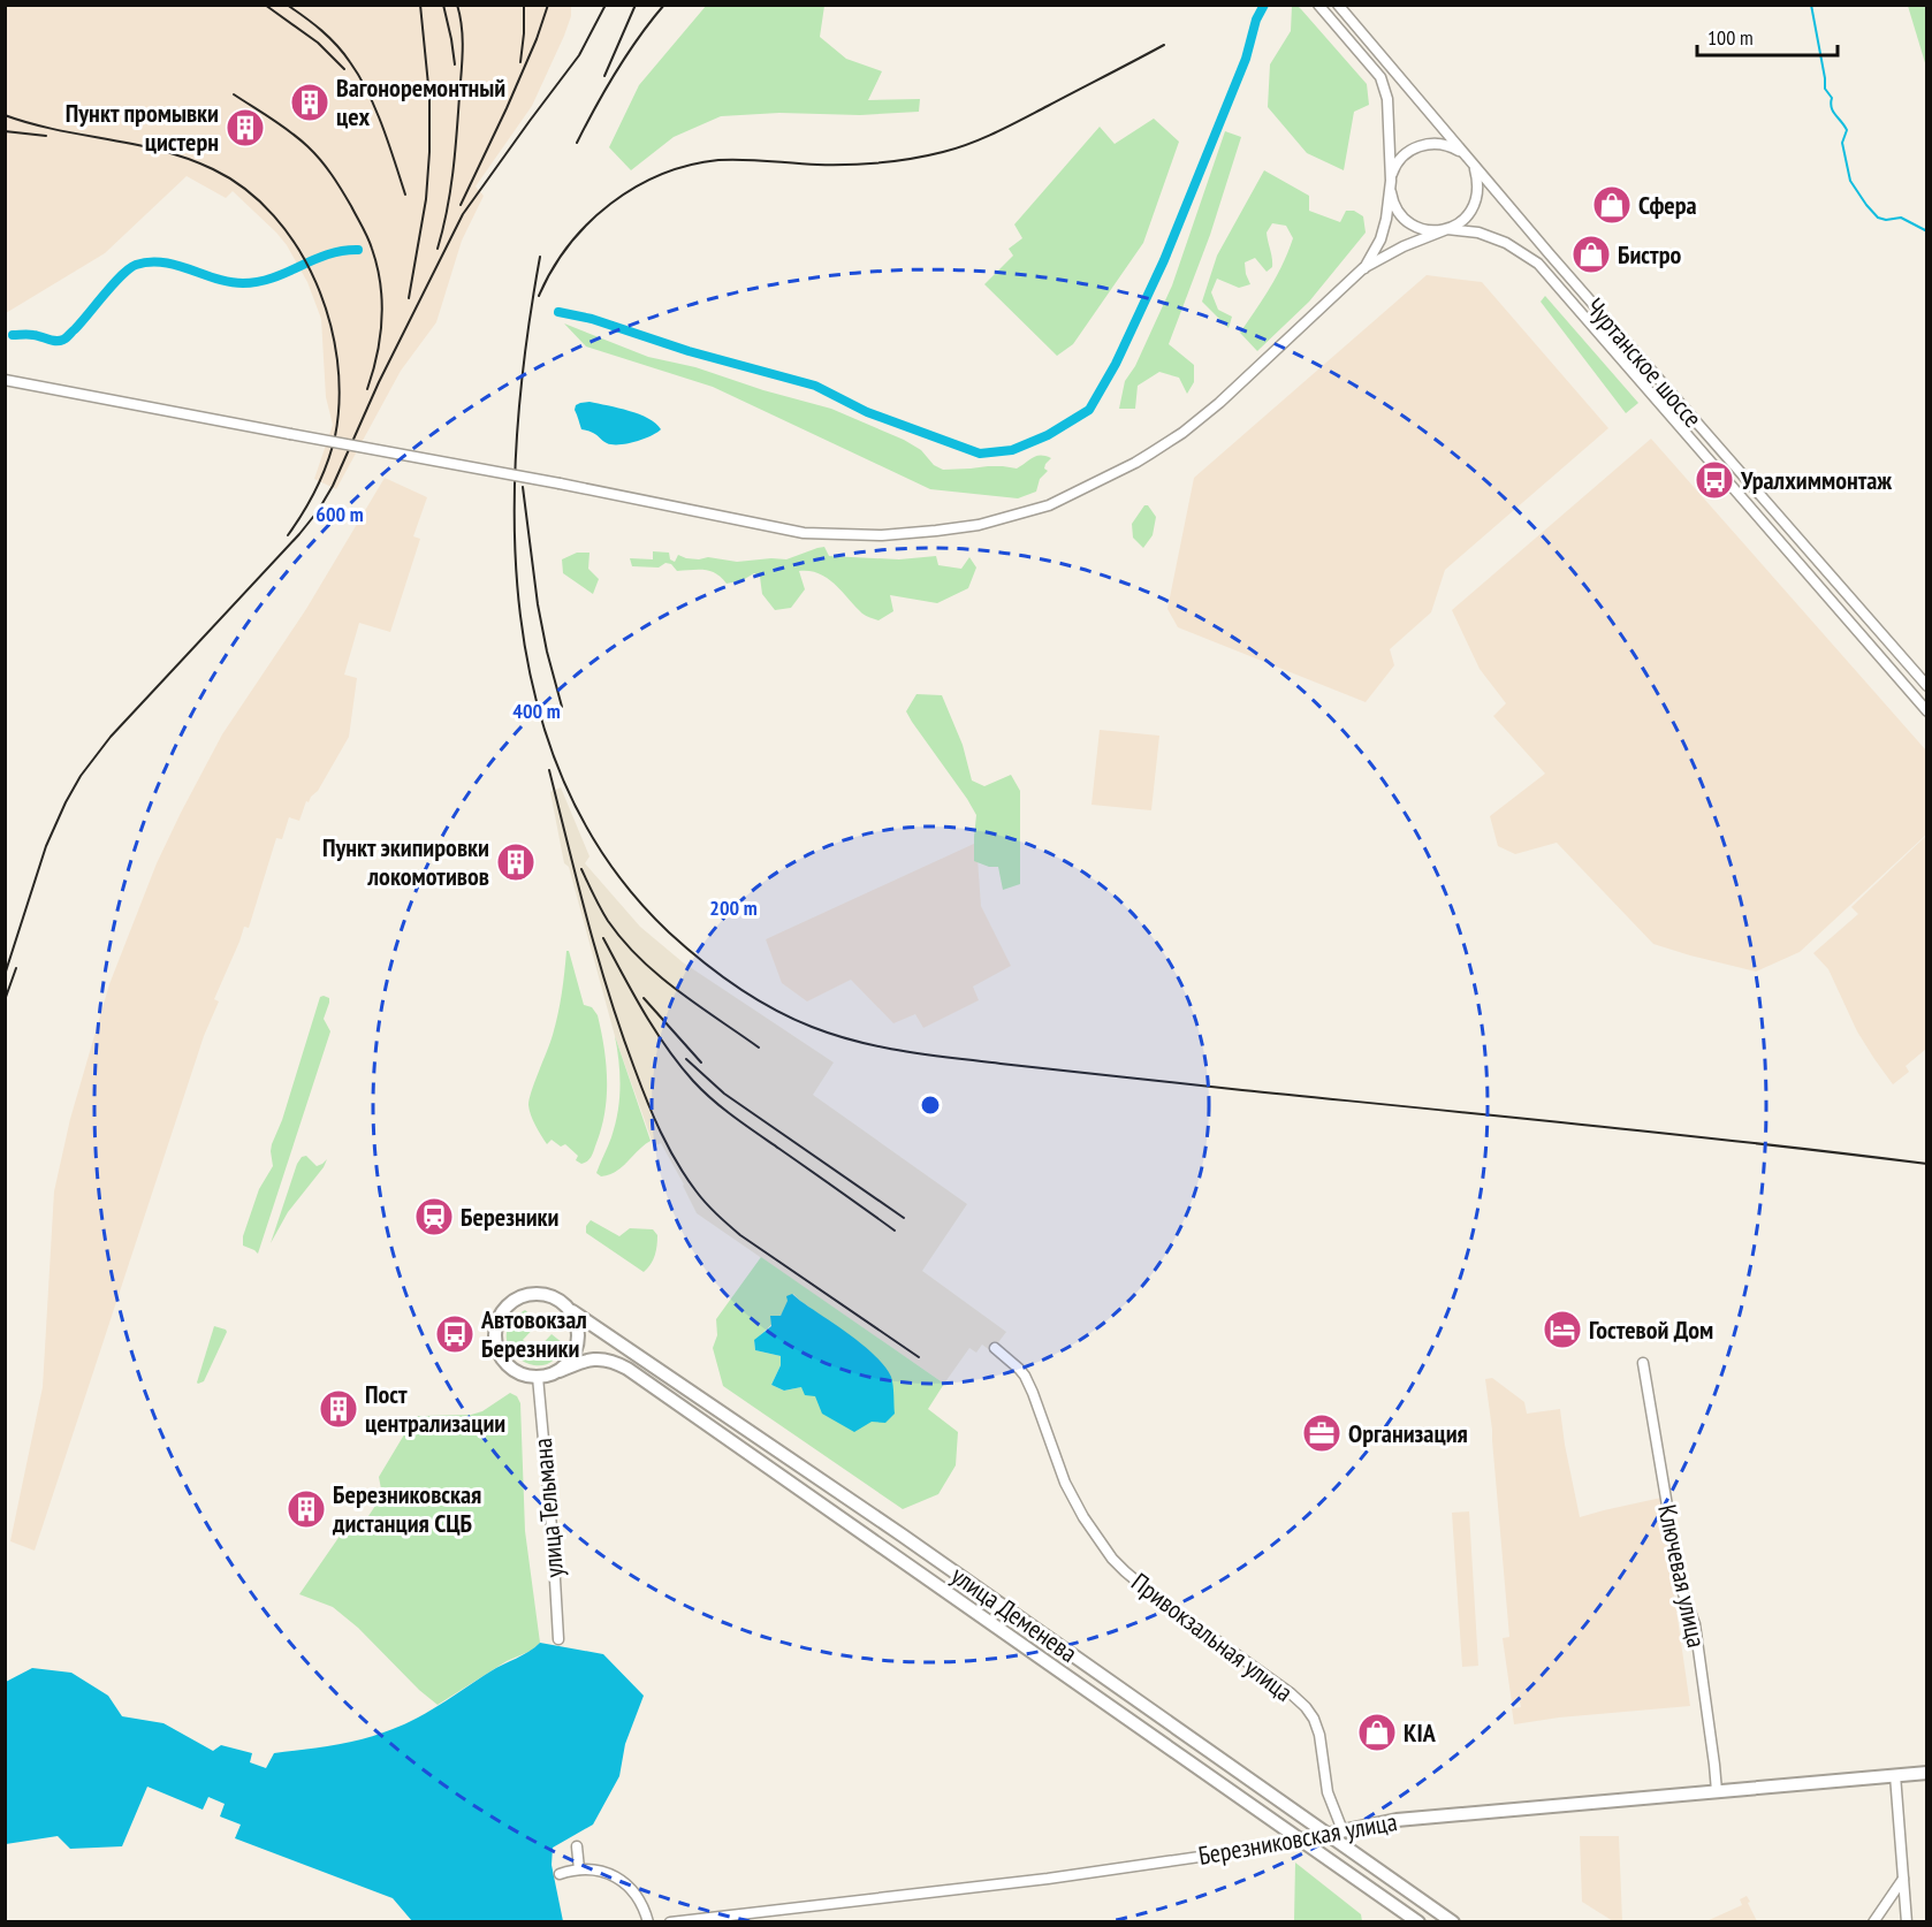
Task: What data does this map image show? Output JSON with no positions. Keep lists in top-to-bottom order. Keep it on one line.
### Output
{"streets":{"main road":["улица Деменева","Березниковская улица"],"street":["Чуртанское шоссе","улица Тельмана","Ключевая улица","Привокзальная улица"]},"crossings":[["улица Тельмана","улица Деменева"],["Ключевая улица","Березниковская улица"],["улица Деменева","Березниковская улица"],["Привокзальная улица","Березниковская улица"]],"places":{"building":["Вагоноремонтный цех","Пункт промывки цистерн","Пункт экипировки локомотивов","Пост централизации","Березниковская дистанция СЦБ"],"shop":["Сфера","Бистро","KIA"],"bus stop":["Уралхиммонтаж","Автовокзал Березники"],"station":["Березники"],"hotel":["Гостевой Дом"],"office":["Организация"]},"scale_bar":"100 m","rings":["600 m","400 m","200 m"]}
